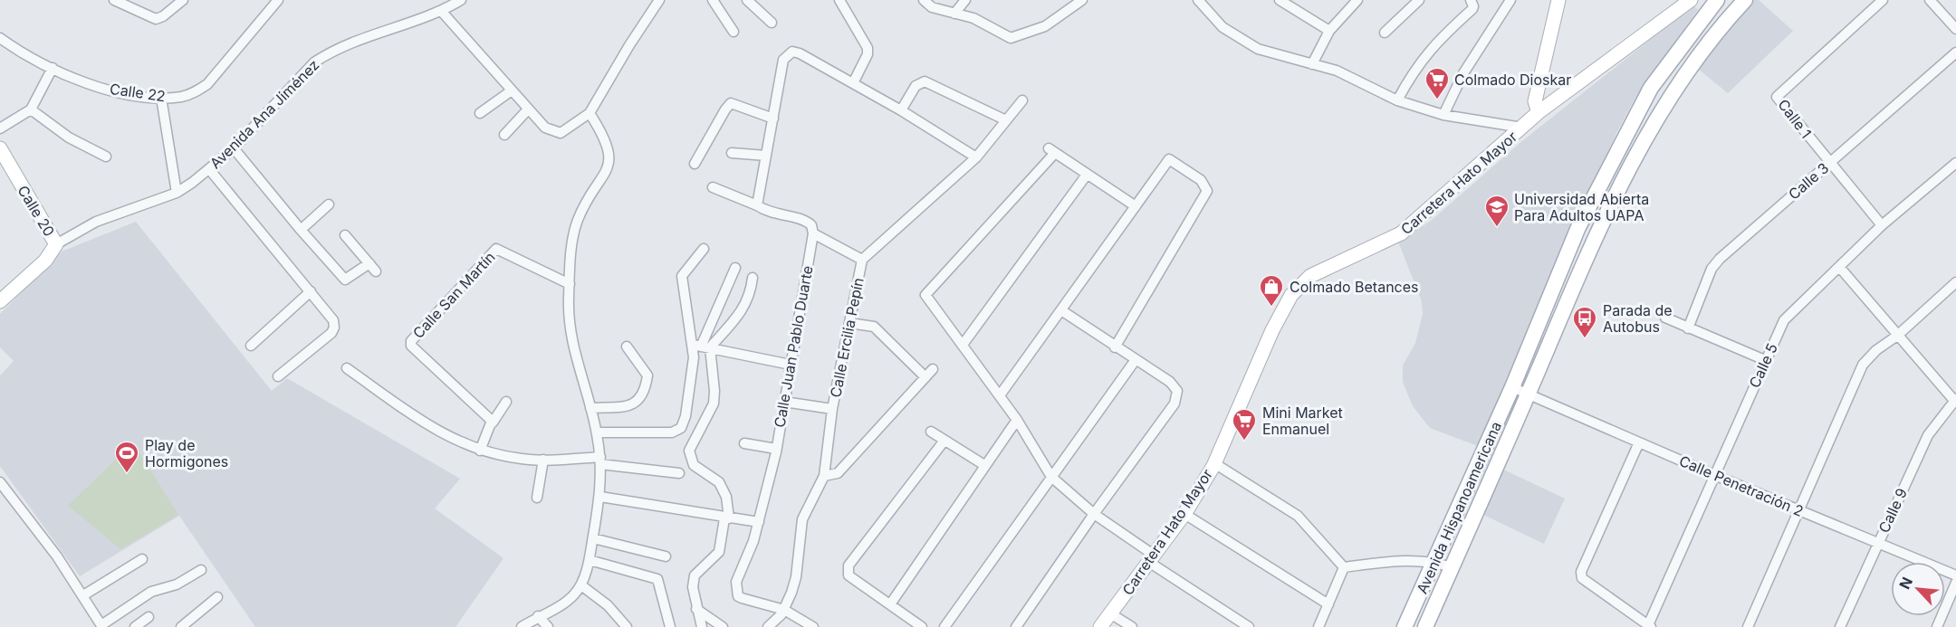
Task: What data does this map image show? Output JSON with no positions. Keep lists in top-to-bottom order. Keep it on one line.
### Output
{"streets":{"main road":["Avenida Hispanoamericana"],"street":["Calle 22","Avenida Ana Jiménez","Calle 1","Calle 3","Carretera Hato Mayor","Calle 20","Calle San Martín","Calle Ercilia Pepín","Calle Juan Pablo Duarte","Calle 5","Calle Penetración 2","Calle 9"]},"crossings":[["Avenida Ana Jiménez","Calle 20"],["Calle 1","Calle 3"],["Calle 1","Calle 5"],["Calle Ercilia Pepín","Calle Juan Pablo Duarte"],["Calle 5","Calle Penetración 2"],["Calle Penetración 2","Avenida Hispanoamericana"],["Calle Penetración 2","Calle 9"]],"places":{"supermarket":["Colmado Dioskar","Mini Market Enmanuel"],"school or university":["Universidad Abierta Para Adultos UAPA"],"shop":["Colmado Betances"],"bus stop":["Parada de Autobus"],"sports":["Play de Hormigones"]},"north":"top left"}
